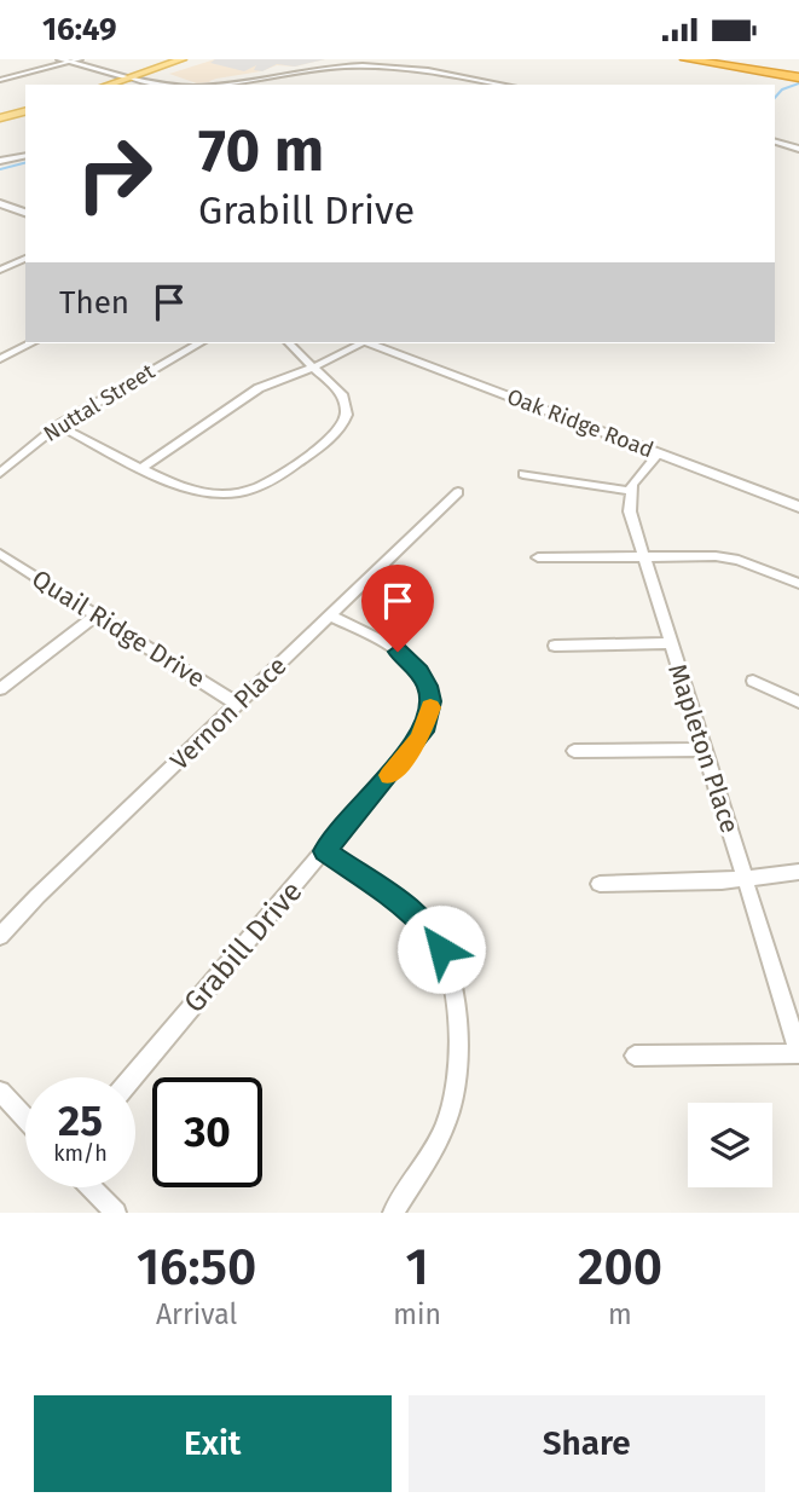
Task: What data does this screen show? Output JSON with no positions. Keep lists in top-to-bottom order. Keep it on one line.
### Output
{"streets":{"street":["Nuttal Street","Oak Ridge Road","Quail Ridge Drive","Vernon Place","Mapleton Place","Grabill Drive"]},"crossings":[["Quail Ridge Drive","Vernon Place"],["Vernon Place","Grabill Drive"]],"page":{"status":"16:49","turn":["70 m","Grabill Drive"],"then":"Then","speed":"25 km/h","limit":"30","eta":["16:50","Arrival","1","min","200","m"],"buttons":["Exit","Share"]}}
